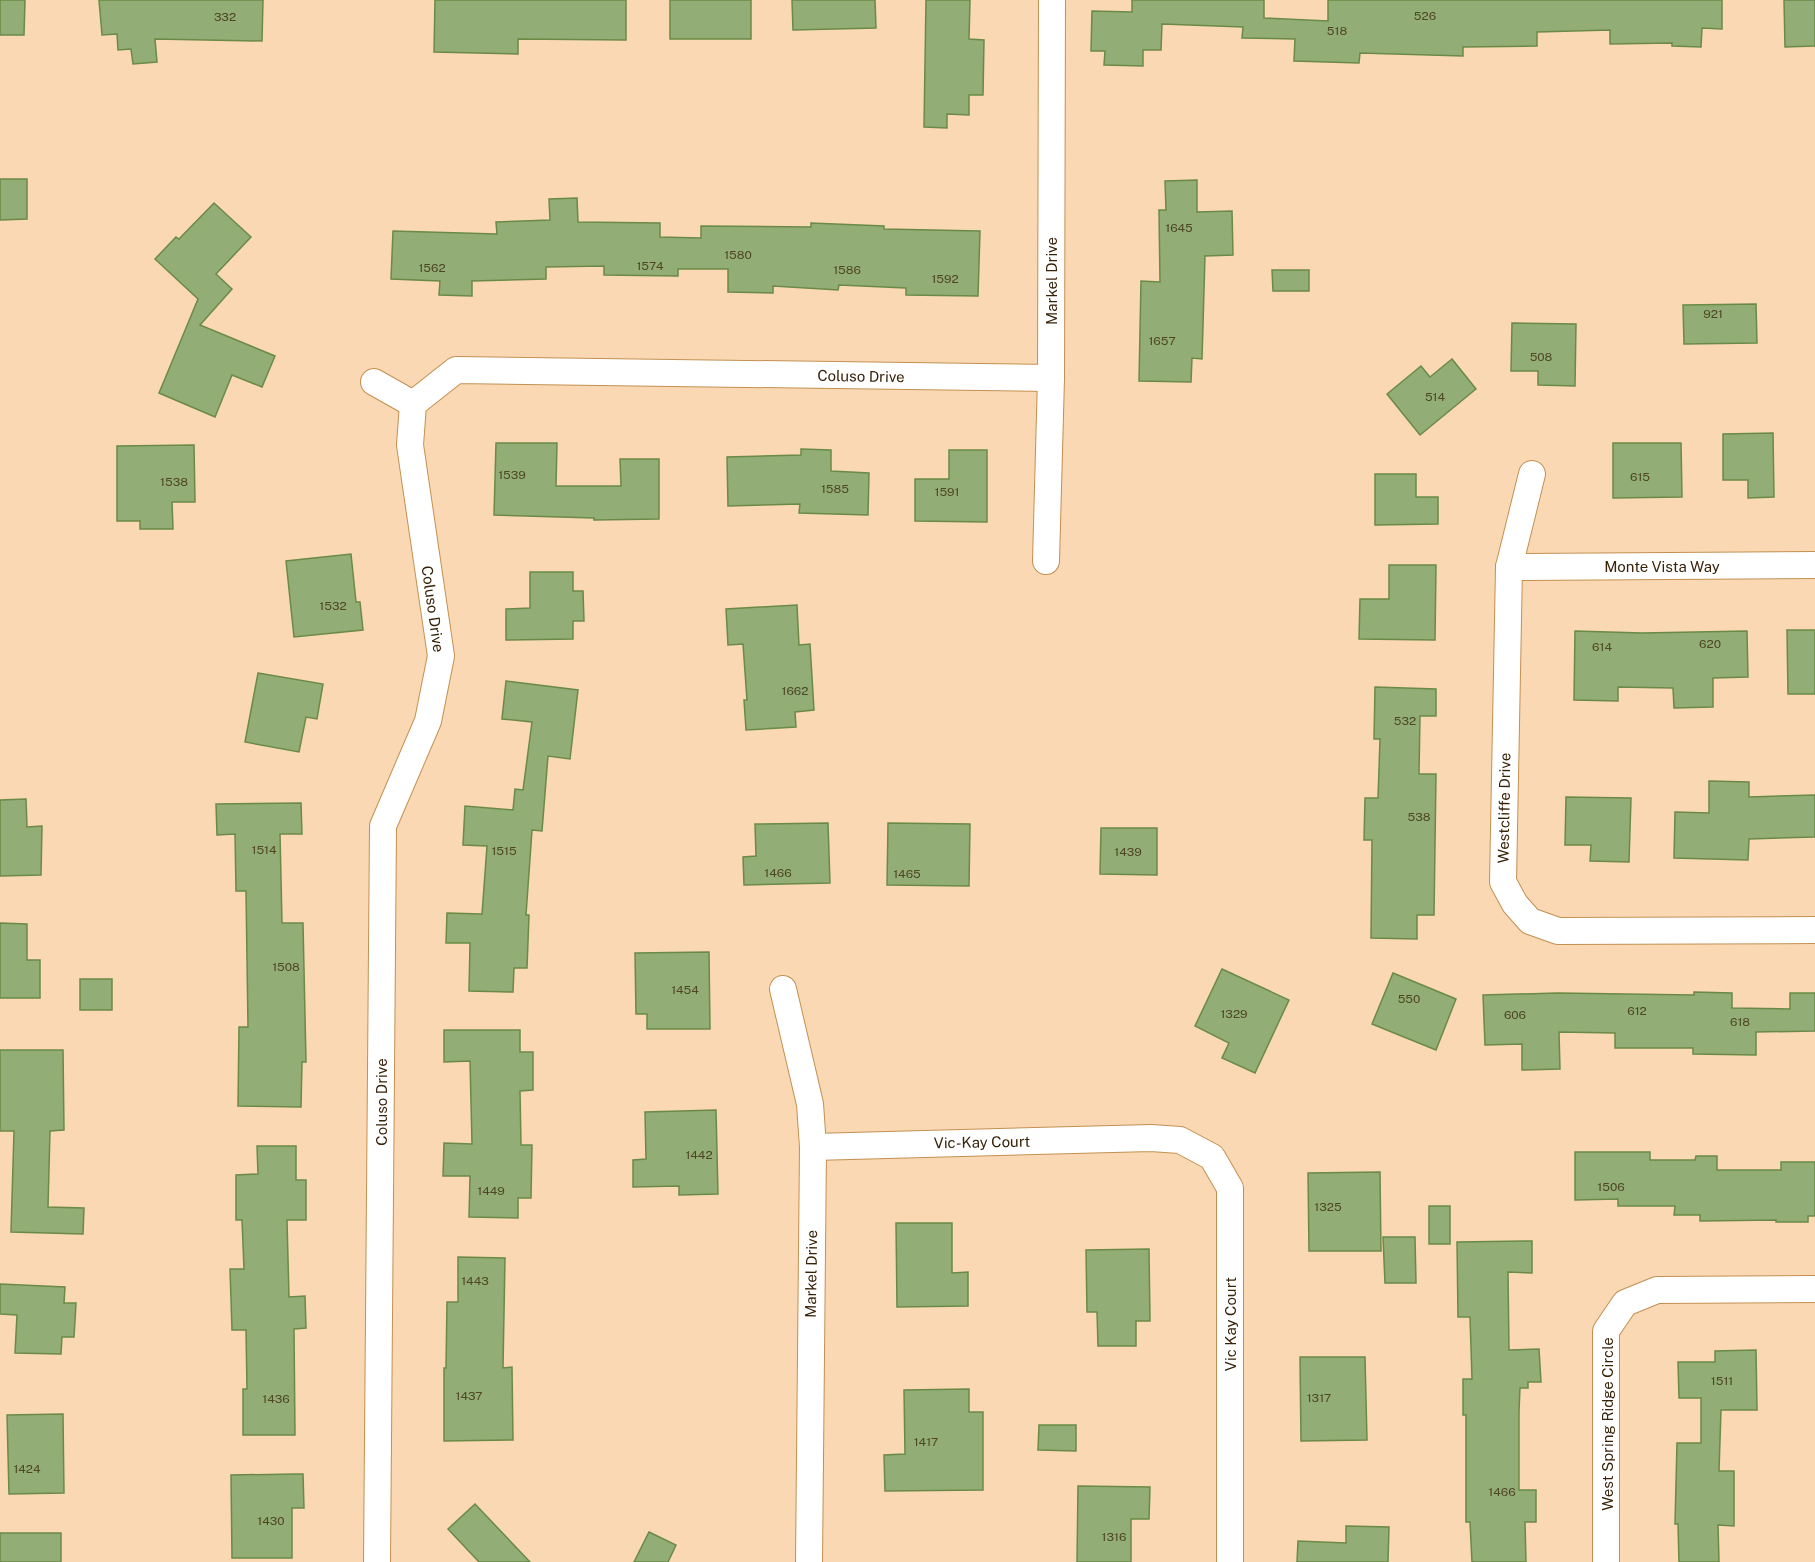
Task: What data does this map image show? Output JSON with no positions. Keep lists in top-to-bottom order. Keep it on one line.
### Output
{"streets":{"street":["Markel Drive","Coluso Drive","Monte Vista Way","Westcliffe Drive","Vic-Kay Court","Vic Kay Court","West Spring Ridge Circle"]},"crossings":[["Markel Drive","Coluso Drive"],["Markel Drive","Vic-Kay Court"],["Monte Vista Way","Westcliffe Drive"],["Vic-Kay Court","Vic Kay Court"]],"house_numbers":["526","332","518","1645","1580","1574","1562","1586","1592","921","1657","508","514","1539","615","1538","1585","1591","1532","620","614","1662","532","538","1514","1515","1439","1466","1465","1508","1454","550","612","1329","606","618","1442","1506","1449","1325","1443","1511","1437","1317","1436","1417","1424","1466","1430","1316"]}
